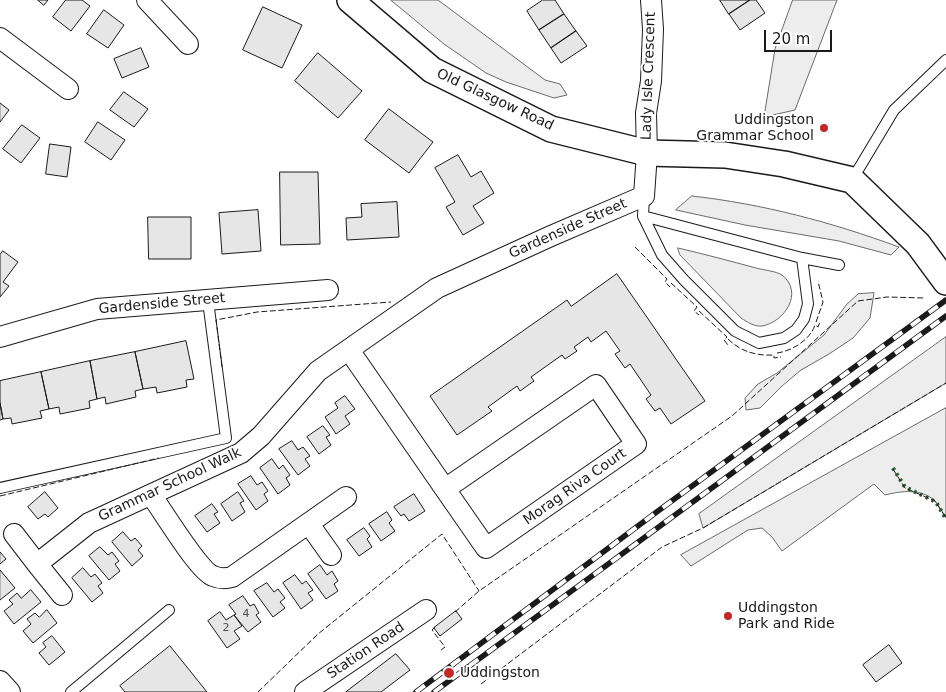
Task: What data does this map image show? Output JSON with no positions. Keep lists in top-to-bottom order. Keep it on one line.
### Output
{"streets":{"street":["Lady Isle Crescent","Old Glasgow Road","Gardenside Street","Grammar School Walk","Morag Riva Court","Station Road"]},"crossings":[["Lady Isle Crescent","Old Glasgow Road"],["Lady Isle Crescent","Gardenside Street"],["Gardenside Street","Grammar School Walk"],["Grammar School Walk","Morag Riva Court"]],"places":["Uddingston Grammar School","Uddingston Park and Ride","Uddingston"],"house_numbers":["4","2"],"scale_bar":"20 m"}
